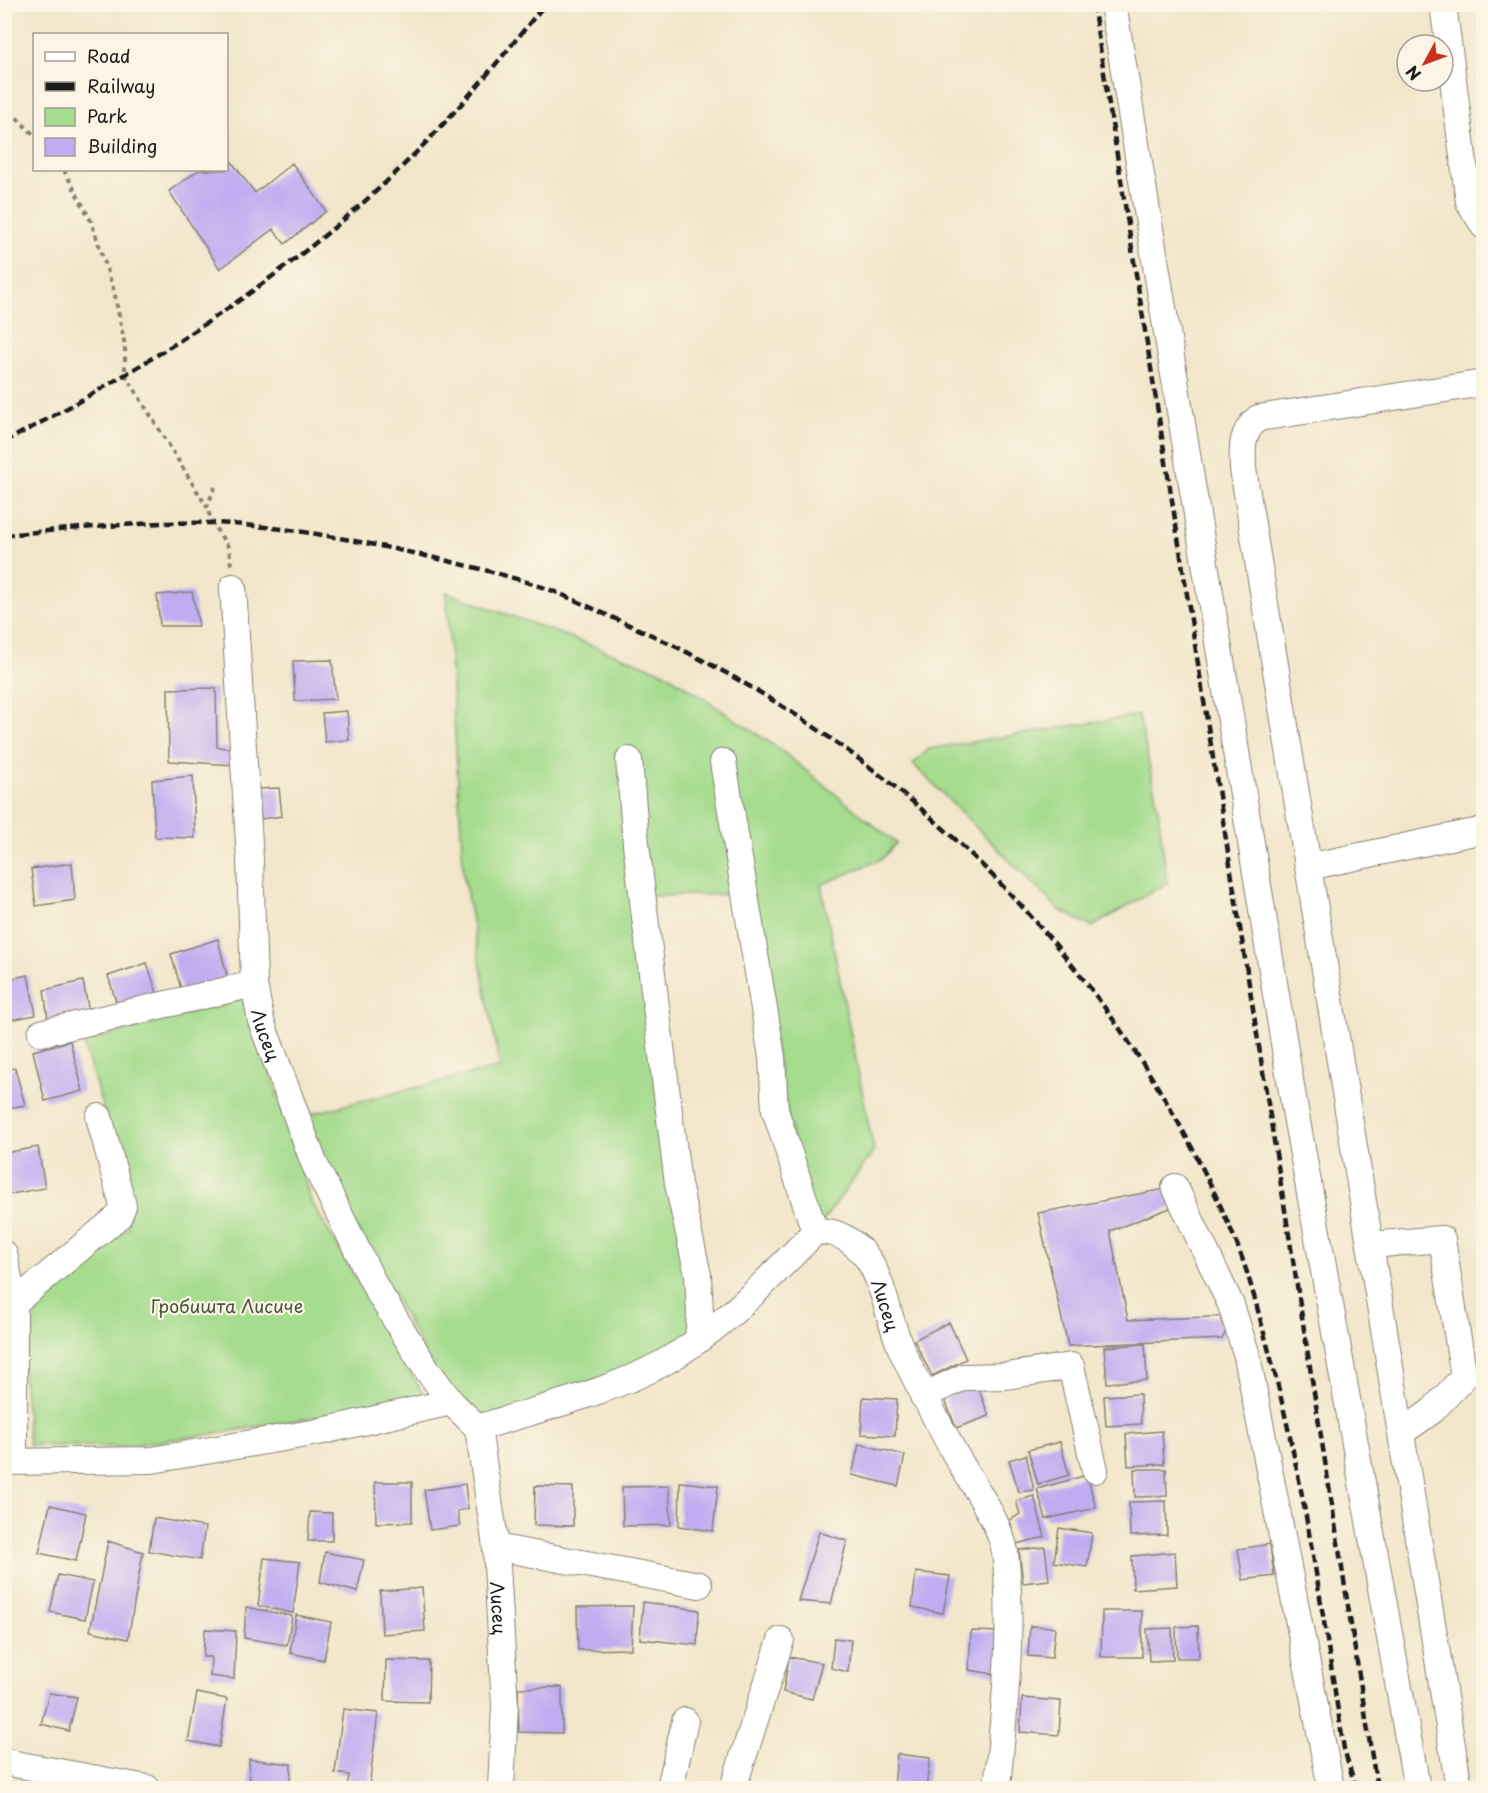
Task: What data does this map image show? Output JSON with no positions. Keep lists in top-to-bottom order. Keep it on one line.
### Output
{"streets":{"street":["Лисец"]},"parks":["Гробишта Лисиче"],"legend":["Road","Railway","Park","Building"],"north":"bottom left"}
